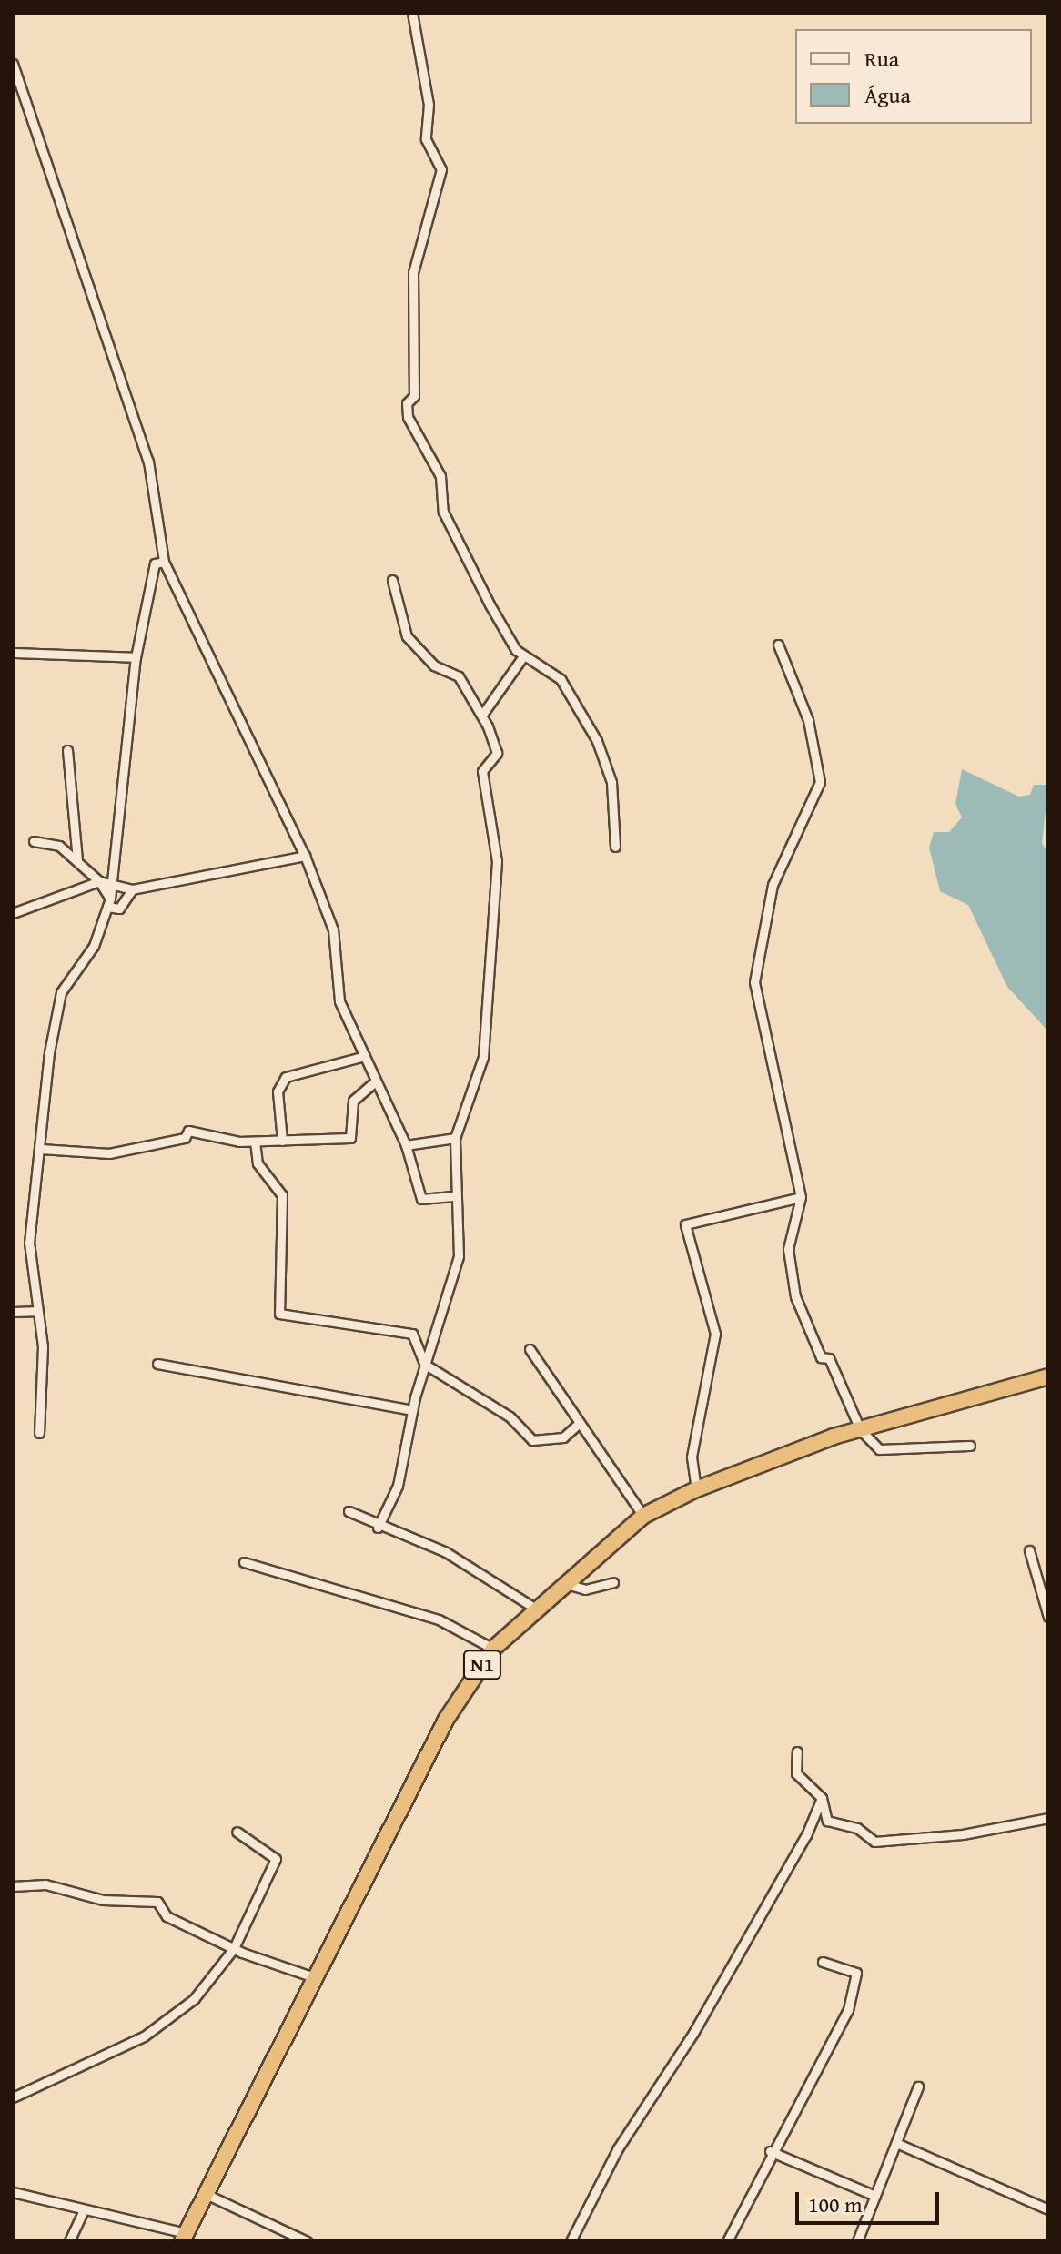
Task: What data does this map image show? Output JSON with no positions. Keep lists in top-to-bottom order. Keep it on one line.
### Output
{"streets":{"highway":["N1"]},"legend":["Rua","Água"],"scale_bar":"100 m"}
